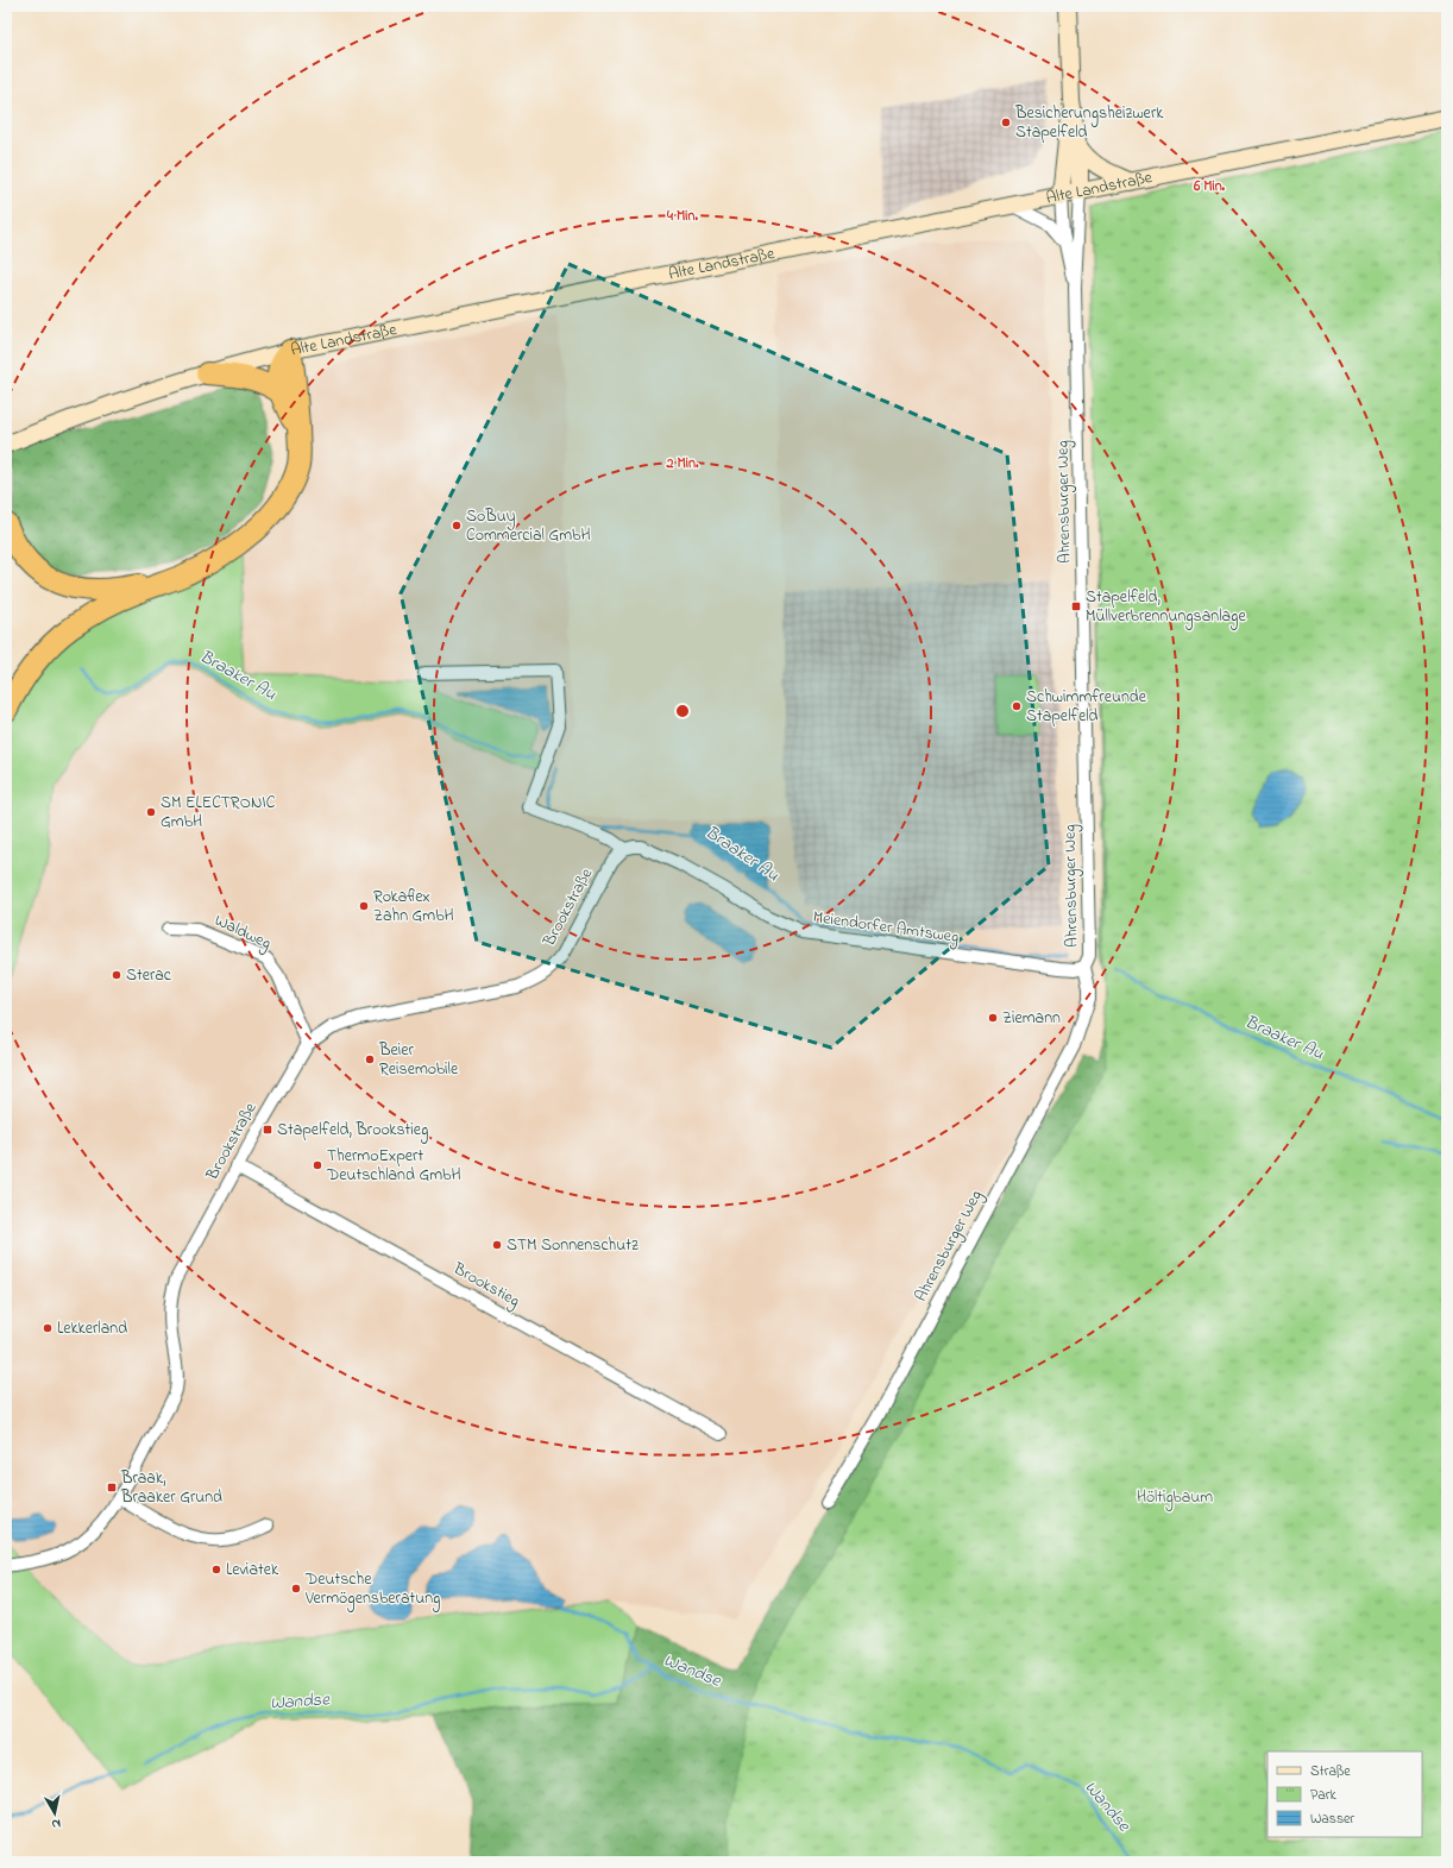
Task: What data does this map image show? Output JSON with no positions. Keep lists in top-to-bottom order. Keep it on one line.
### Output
{"streets":{"main road":["Alte Landstraße"],"street":["Ahrensburger Weg","Brookstraße","Meiendorfer Amtsweg","Waldweg","Brookstieg"]},"crossings":[["Alte Landstraße","Ahrensburger Weg"],["Ahrensburger Weg","Meiendorfer Amtsweg"],["Brookstraße","Meiendorfer Amtsweg"],["Brookstraße","Waldweg"],["Brookstraße","Brookstieg"]],"water":["Braaker Au","Wandse"],"parks":["Höltigbaum"],"places":{"other":["Besicherungsheizwerk Stapelfeld","SoBuy Commercial GmbH","Schwimmfreunde Stapelfeld","SM ELECTRONIC GmbH","Rokaflex Zahn GmbH","Sterac","Ziemann","Beier Reisemobile","ThermoExpert Deutschland GmbH","STM Sonnenschutz","Lekkerland","Leviatek","Deutsche Vermögensberatung"],"transit":["Stapelfeld, Müllverbrennungsanlage","Stapelfeld, Brookstieg","Braak, Braaker Grund"]},"legend":["Straße","Park","Wasser"],"north":"bottom","rings":["6 Min.","4 Min.","2 Min."]}
